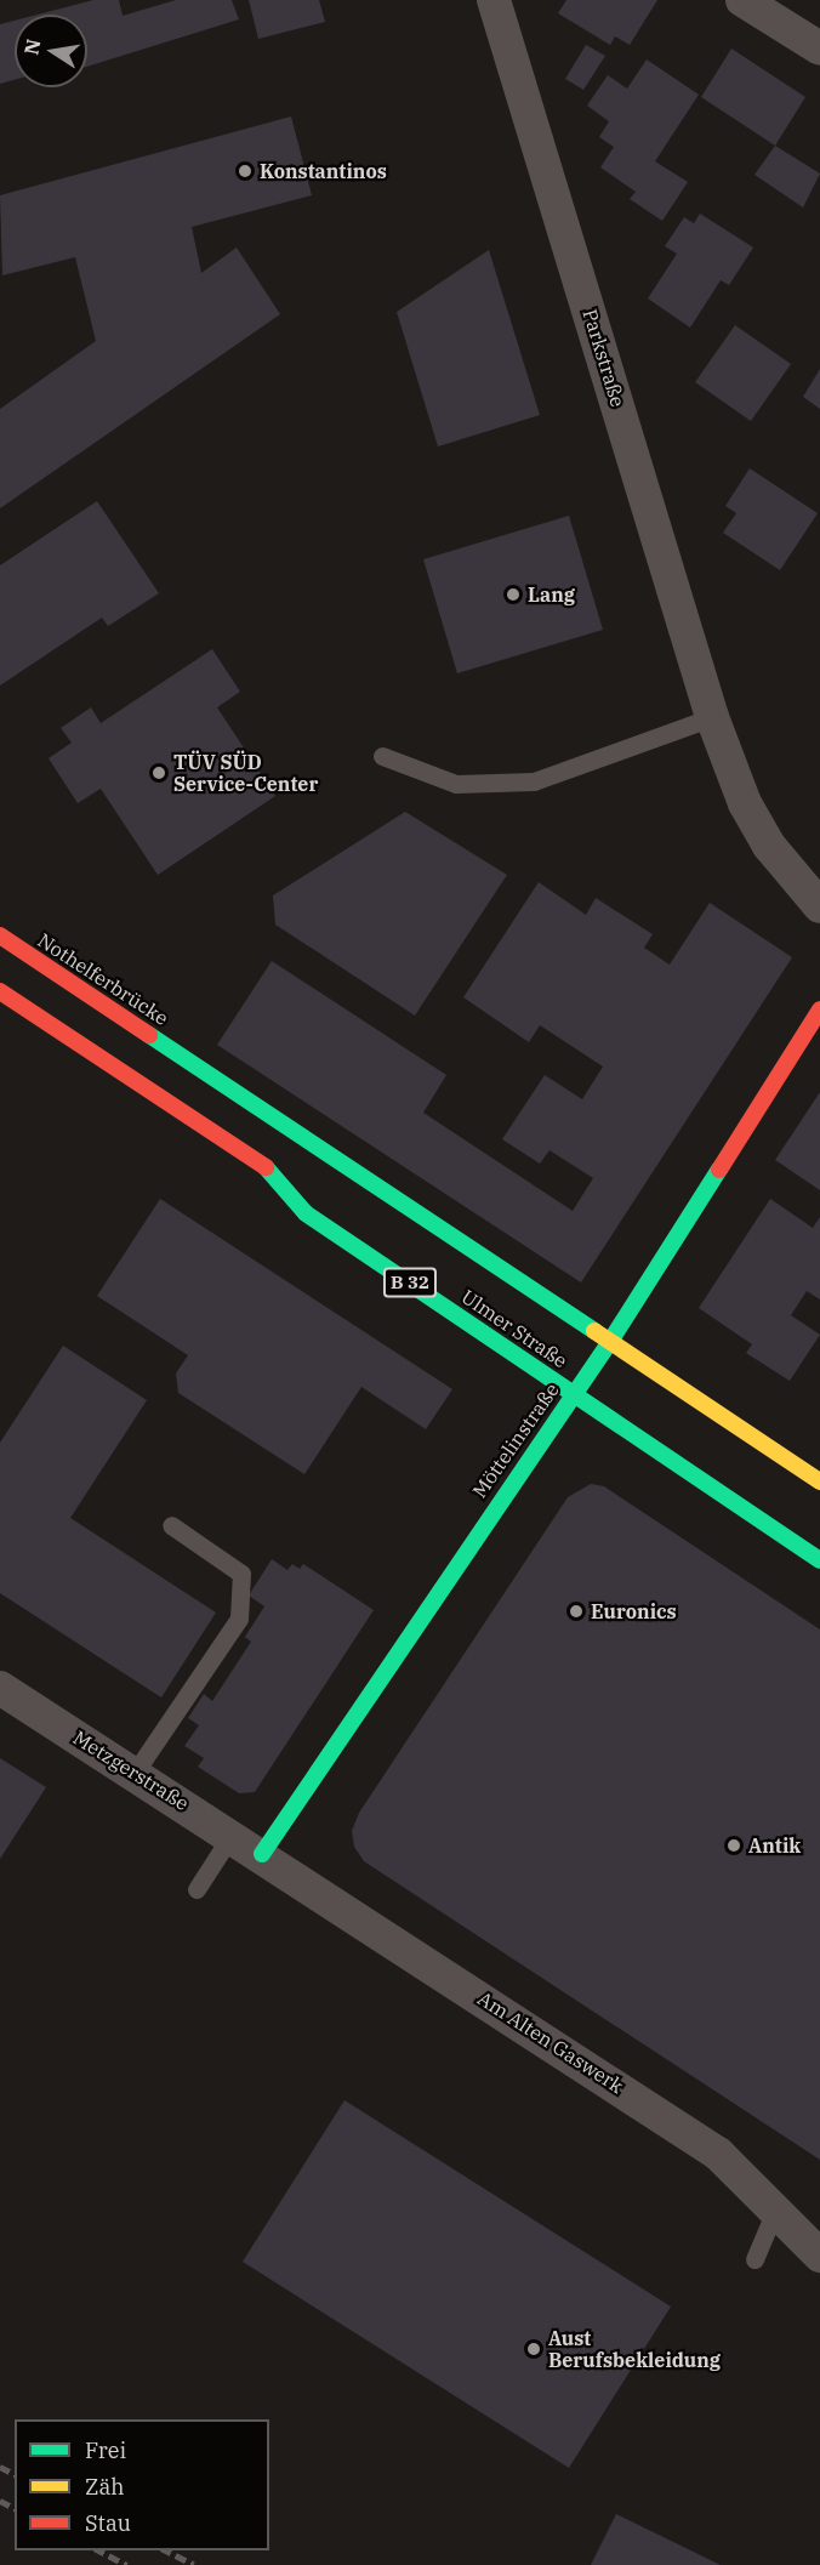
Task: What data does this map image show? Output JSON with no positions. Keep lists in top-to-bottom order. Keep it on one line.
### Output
{"streets":{"main road":["Nothelferbrücke","B 32","Ulmer Straße","Möttelinstraße"],"street":["Parkstraße","Metzgerstraße","Am Alten Gaswerk"]},"crossings":[["Nothelferbrücke","Möttelinstraße"],["Ulmer Straße","Möttelinstraße"],["Möttelinstraße","Metzgerstraße"],["Möttelinstraße","Am Alten Gaswerk"],["Metzgerstraße","Am Alten Gaswerk"]],"places":["Konstantinos","Lang","TÜV SÜD Service-Center","Euronics","Antik","Aust Berufsbekleidung"],"legend":["Frei","Zäh","Stau"],"north":"left"}
